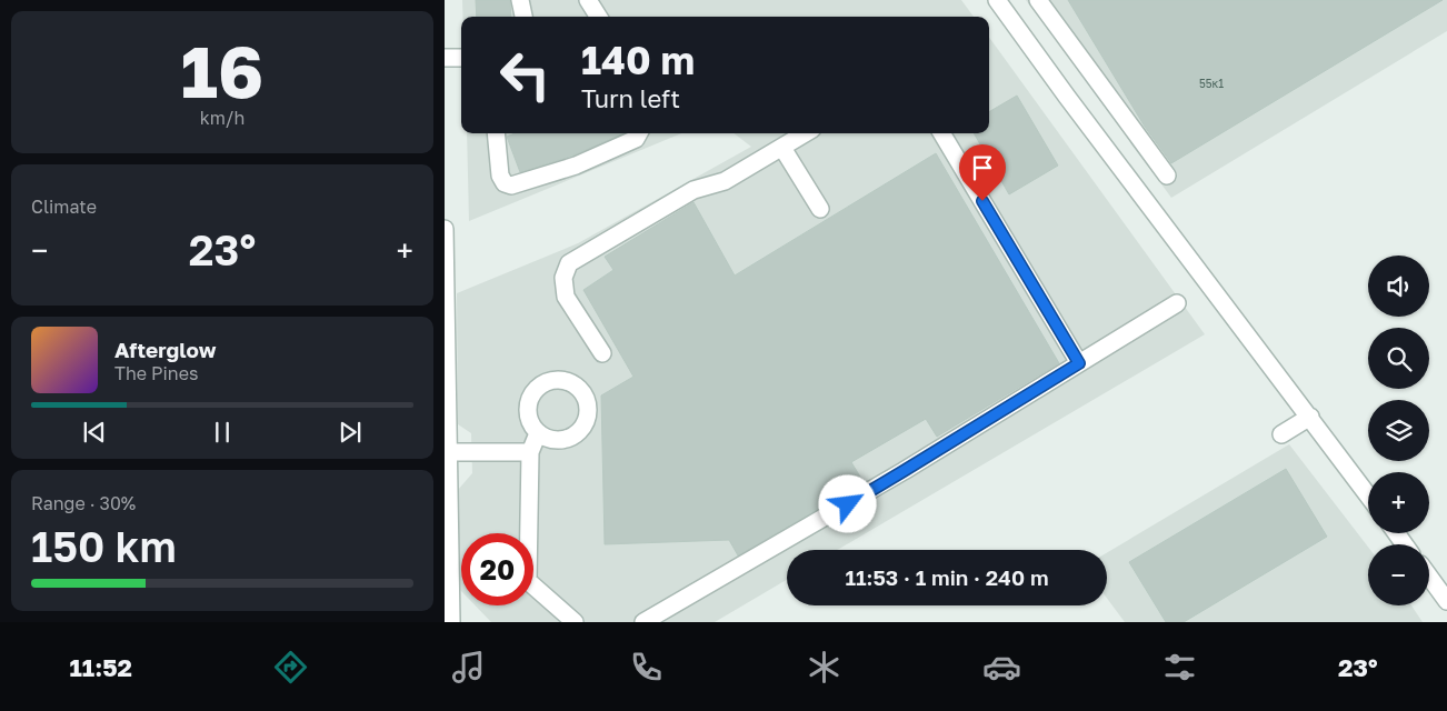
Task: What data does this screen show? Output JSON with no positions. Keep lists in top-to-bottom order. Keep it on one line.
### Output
{"house_numbers":["55к1"],"page":{"tile":[["16","km/h"],"Climate",["Range · 30%","150 km"]],"turn":["140 m","Turn left"],"heat":["−","23°","+"],"map_buttons":["+","−"],"song":["Afterglow","The Pines"],"limit":"20","trip":"11:53 · 1 min · 240 m","tabs":["11:52","23°"]}}
